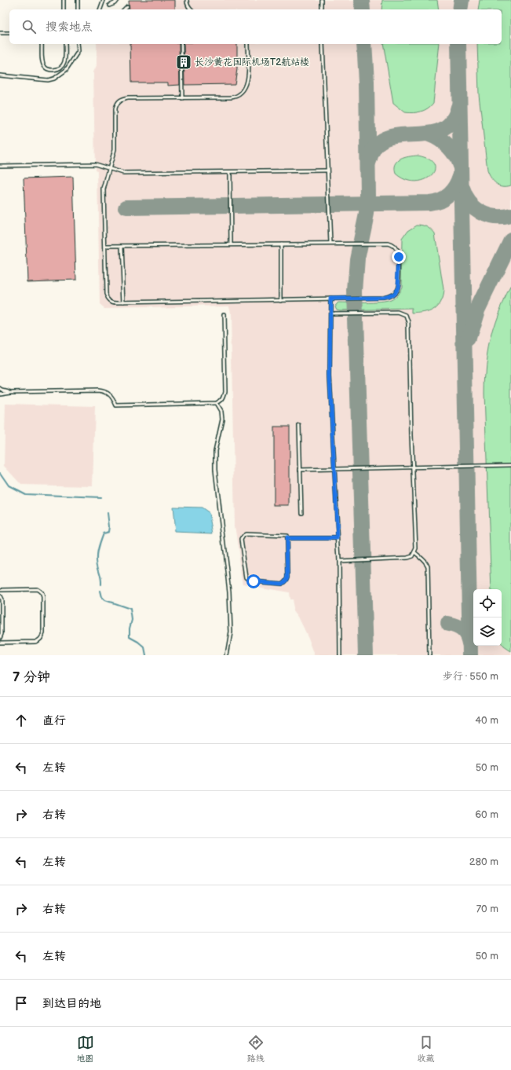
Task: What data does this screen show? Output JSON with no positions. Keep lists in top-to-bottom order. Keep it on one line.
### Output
{"places":{"building":["长沙黄花国际机场T2航站楼"]},"page":{"search":"搜索地点","heading":["7 分钟","步行 · 550 m"],"list":[["直行","40 m"],["左转","50 m"],["右转","60 m"],["左转","280 m"],["右转","70 m"],["左转","50 m"],"到达目的地"],"nav":["地图","路线","收藏"]}}
